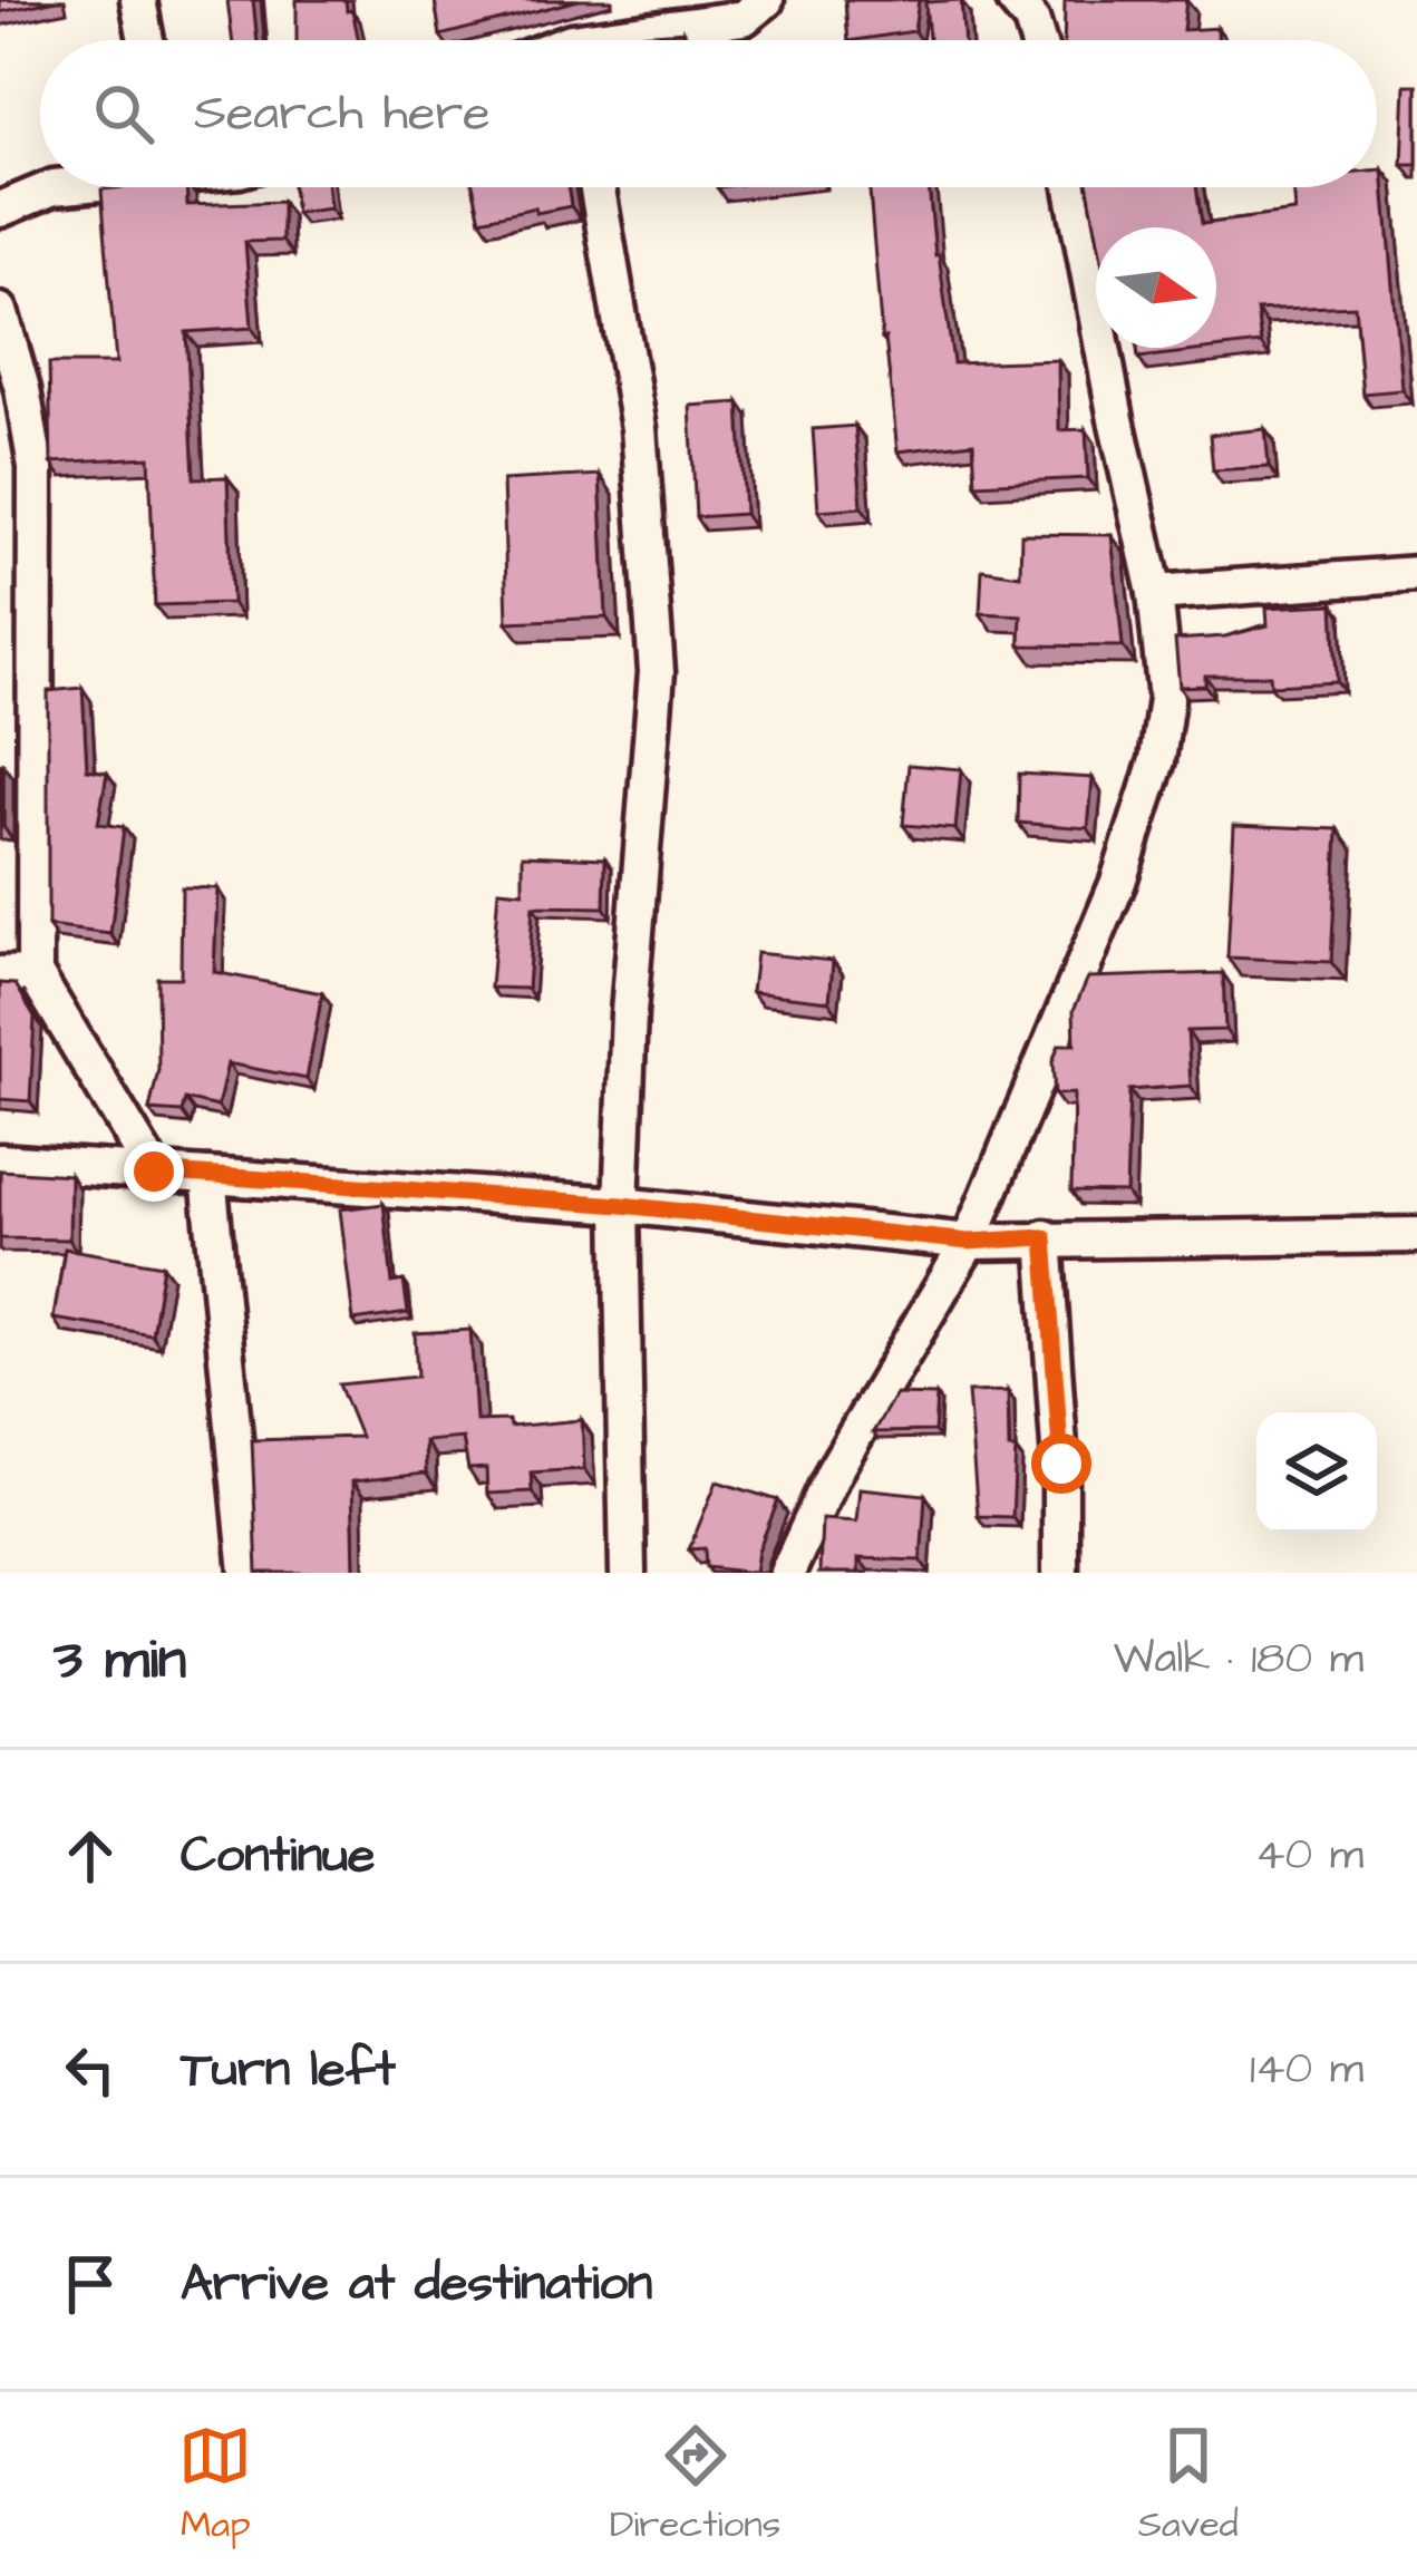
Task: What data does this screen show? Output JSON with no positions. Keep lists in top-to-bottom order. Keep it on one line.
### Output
{"north":"right","page":{"search":"Search here","heading":["3 min","Walk · 180 m"],"list":[["Continue","40 m"],["Turn left","140 m"],"Arrive at destination"],"nav":["Map","Directions","Saved"]}}
